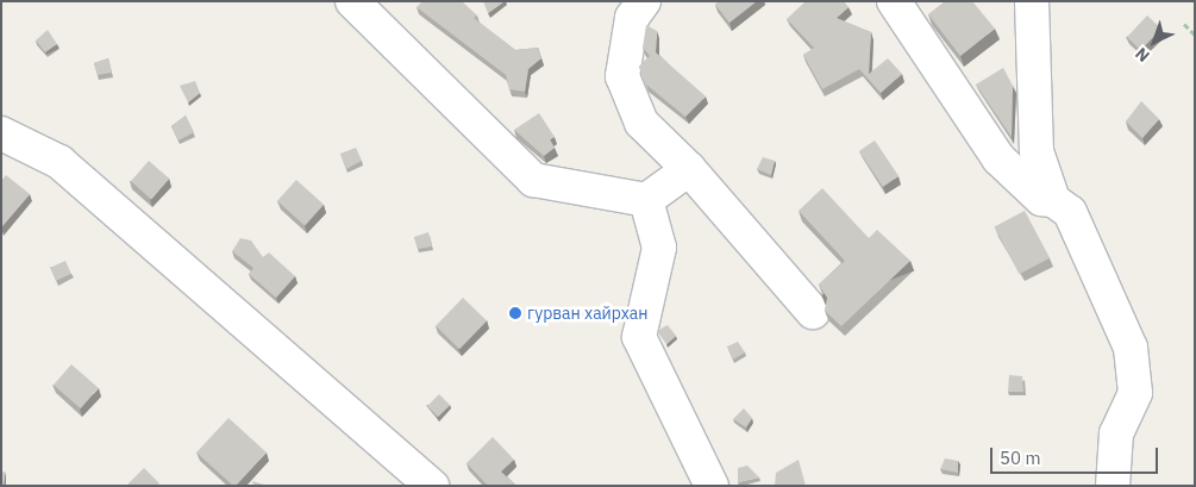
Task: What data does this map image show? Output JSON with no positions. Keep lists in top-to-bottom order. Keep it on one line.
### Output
{"places":["гурван хайрхан"],"scale_bar":"50 m","north":"bottom left"}
